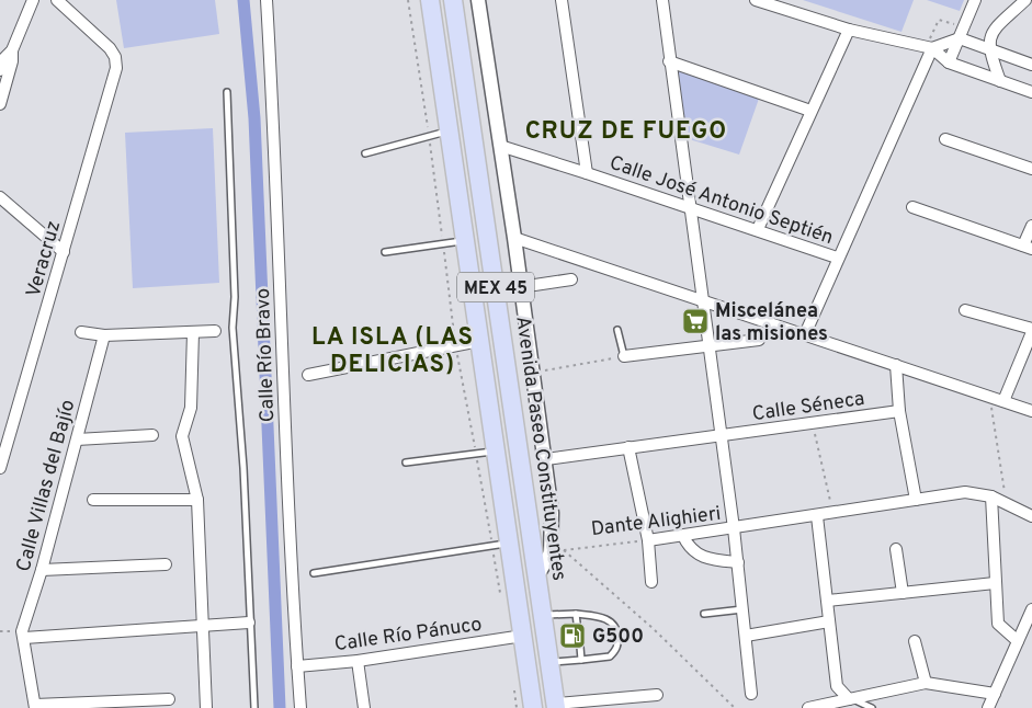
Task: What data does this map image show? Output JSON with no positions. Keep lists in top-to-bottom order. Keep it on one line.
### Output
{"streets":{"highway":["MEX 45","Avenida Paseo Constituyentes"],"street":["Calle José Antonio Septién","Veracruz","Calle Río Bravo","Calle Séneca","Calle Villas del Bajío","Dante Alighieri","Calle Río Pánuco"]},"crossings":[["MEX 45","Calle Río Pánuco"],["Calle Río Bravo","Calle Río Pánuco"]],"districts":["CRUZ DE FUEGO","LA ISLA (LAS DELICIAS)"],"places":{"supermarket":["Miscelánea las misiones"],"fuel station":["G500"]}}
